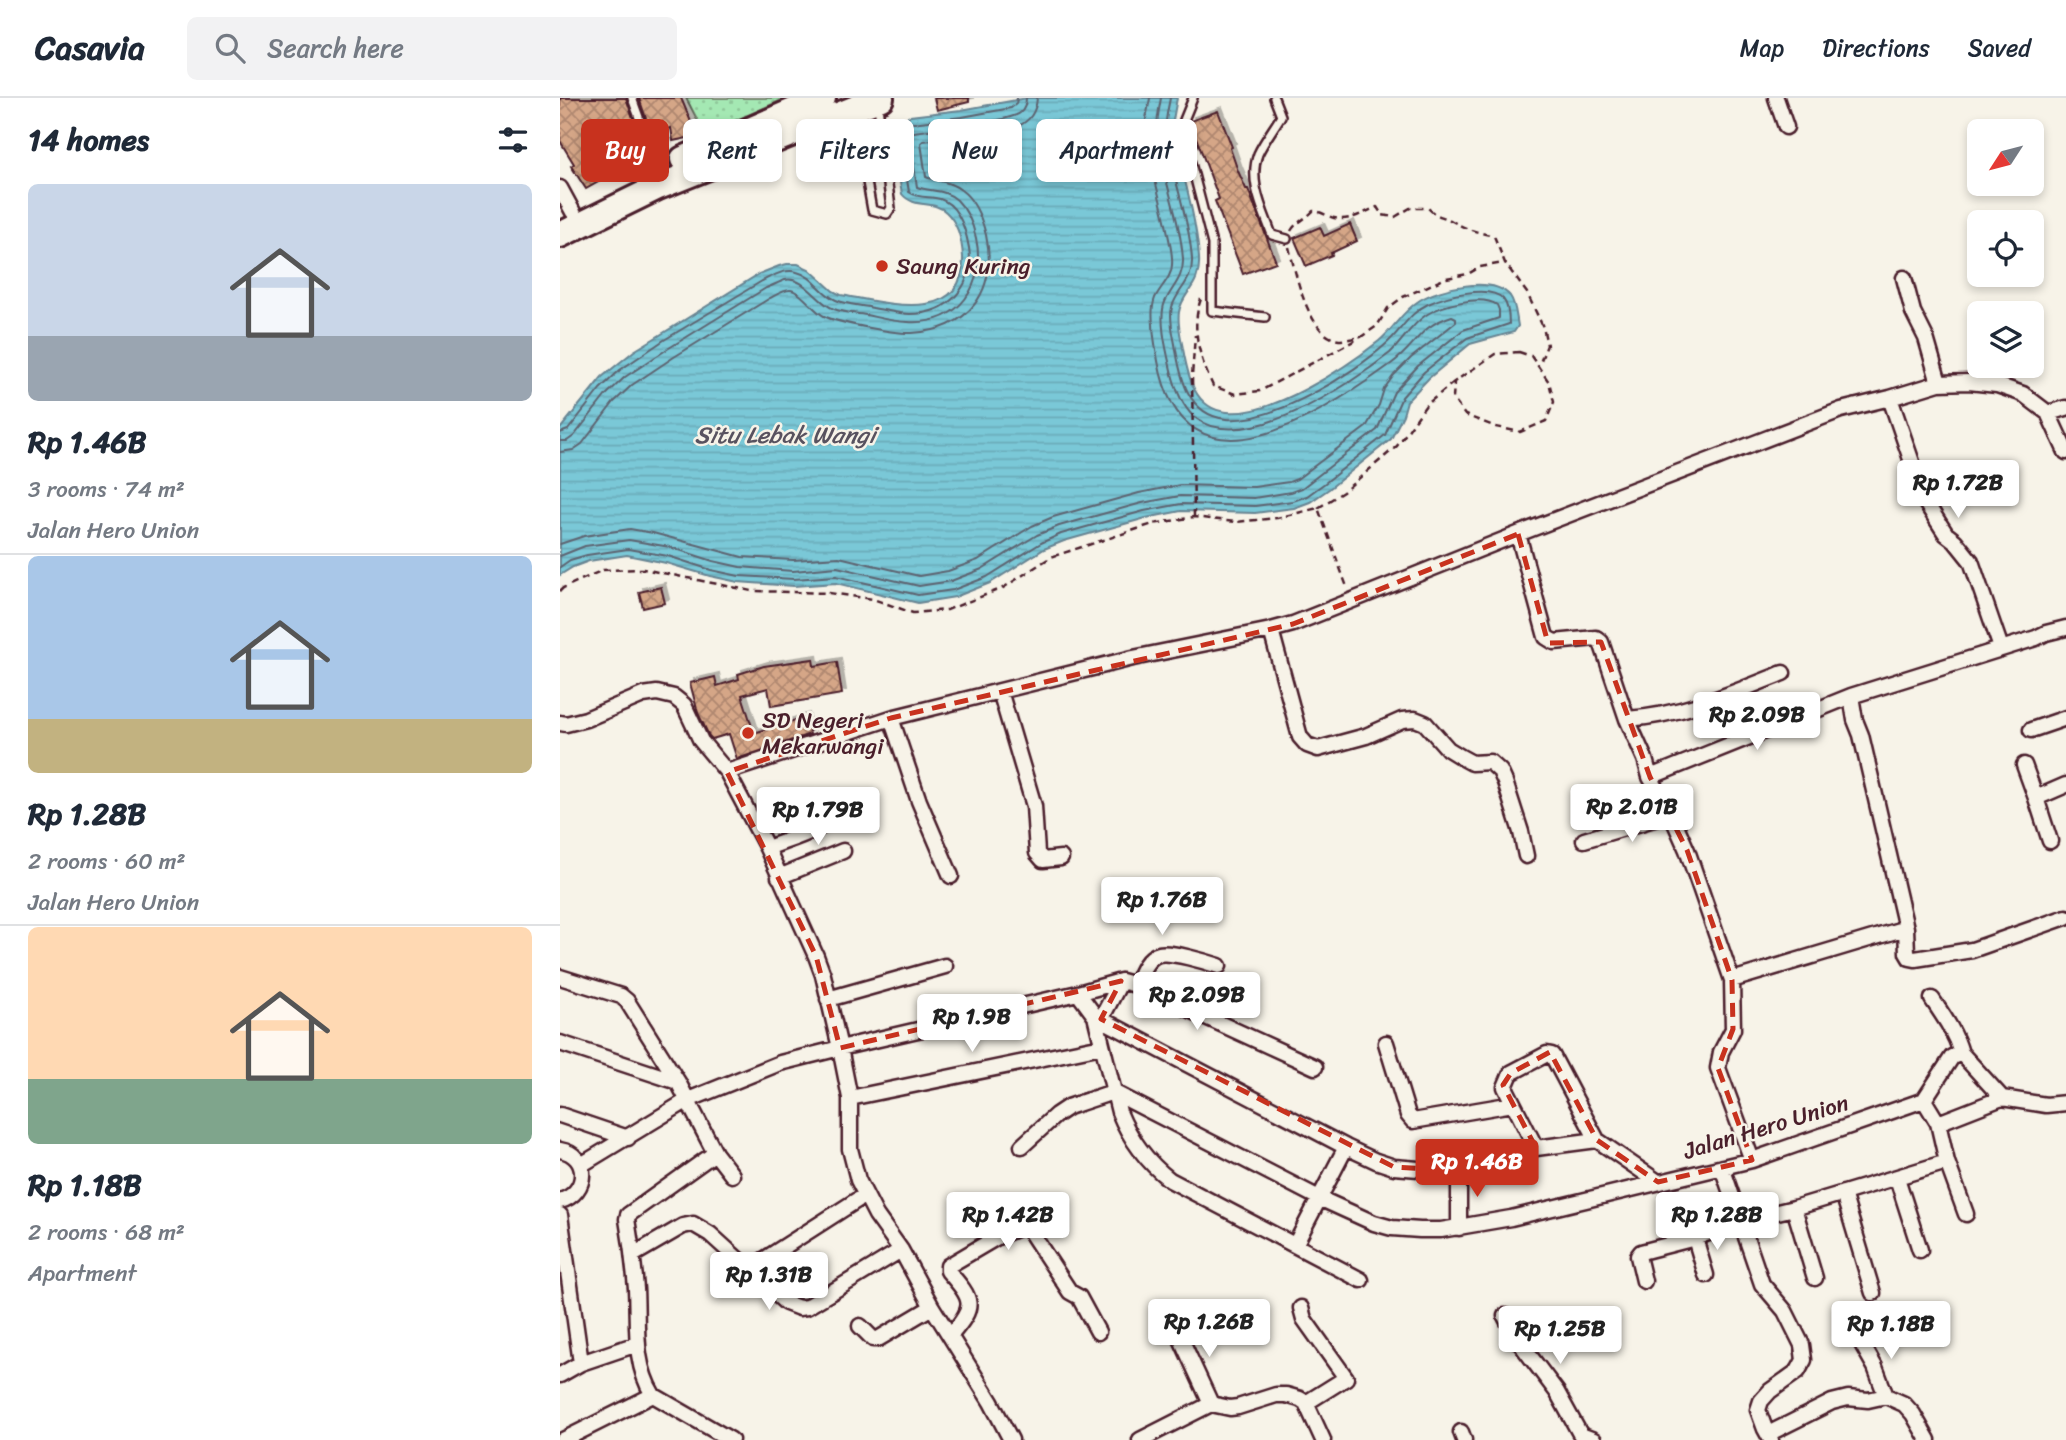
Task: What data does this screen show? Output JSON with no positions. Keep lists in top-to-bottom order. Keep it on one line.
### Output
{"streets":{"street":["Jalan Hero Union"]},"water":["Situ Lebak Wangi"],"places":["Saung Kuring","SD Negeri Mekarwangi"],"north":"bottom left","page":{"header":"Casavia","search":"Search here","nav":["Map","Directions","Saved"],"heading":"14 homes","chip":["Buy","Rent","Filters","New","Apartment"],"list":[{"name":"Rp 1.46B","note":"3 rooms · 74 m² · Jalan Hero Union"},{"name":"Rp 1.28B","note":"2 rooms · 60 m² · Jalan Hero Union"},{"name":"Rp 1.18B","note":"2 rooms · 68 m² · Apartment"}],"price":["Rp 1.72B","Rp 2.09B","Rp 2.01B","Rp 1.79B","Rp 1.76B","Rp 2.09B","Rp 1.9B","Rp 1.46B","Rp 1.42B","Rp 1.28B","Rp 1.31B","Rp 1.26B","Rp 1.18B","Rp 1.25B"]}}
